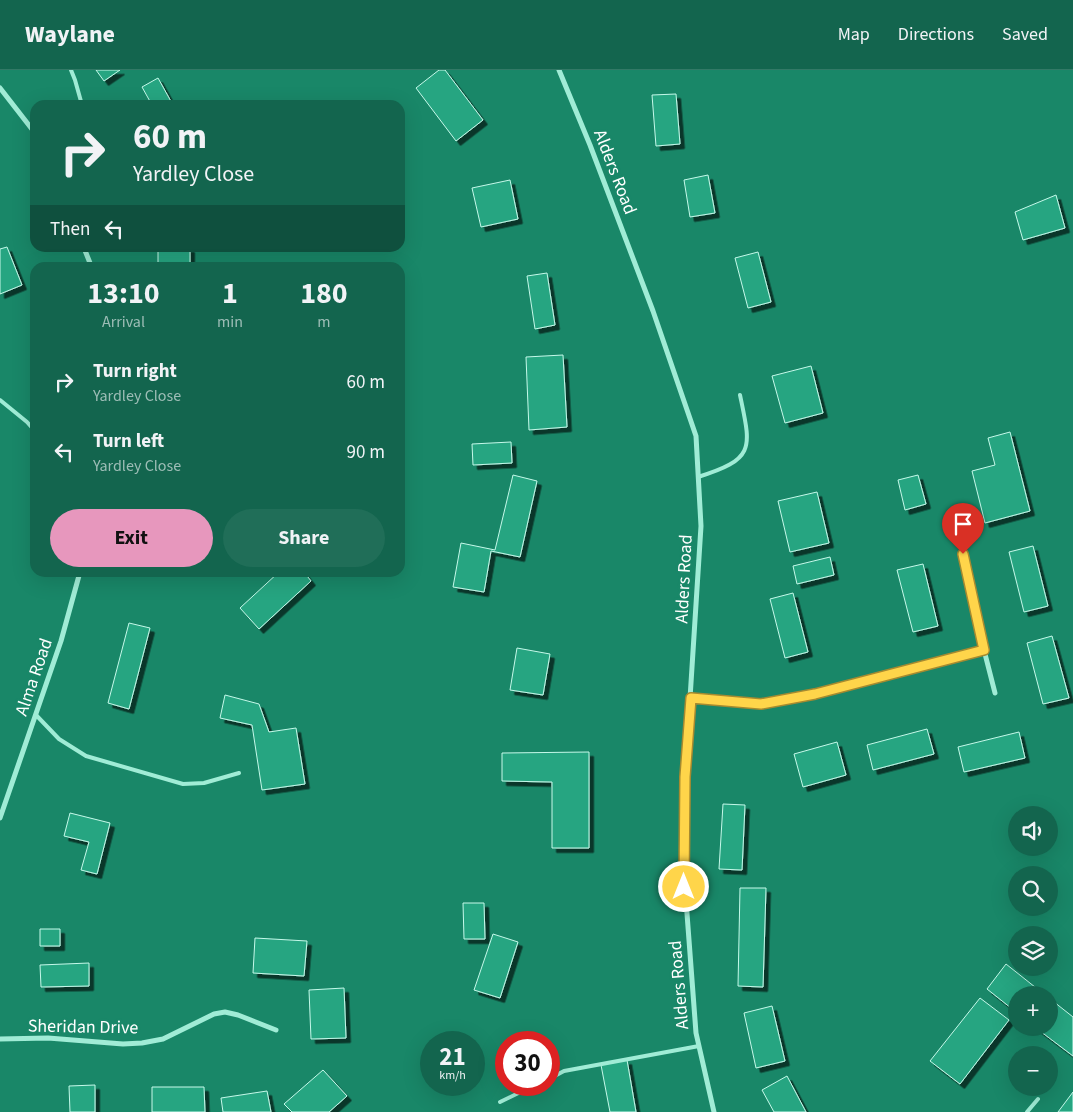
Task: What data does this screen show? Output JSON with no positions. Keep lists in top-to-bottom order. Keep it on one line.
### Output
{"streets":{"street":["Alders Road","Alma Road","Sheridan Drive"]},"page":{"header":"Waylane","nav":["Map","Directions","Saved"],"turn":["60 m","Yardley Close"],"then":"Then","eta":["13:10","Arrival","1","min","180","m"],"list":[{"name":"Turn right","note":"Yardley Close","value":"60 m"},{"name":"Turn left","note":"Yardley Close","value":"90 m"}],"buttons":["Exit","Share"],"map_buttons":["+","−"],"speed":"21 km/h","limit":"30"}}
